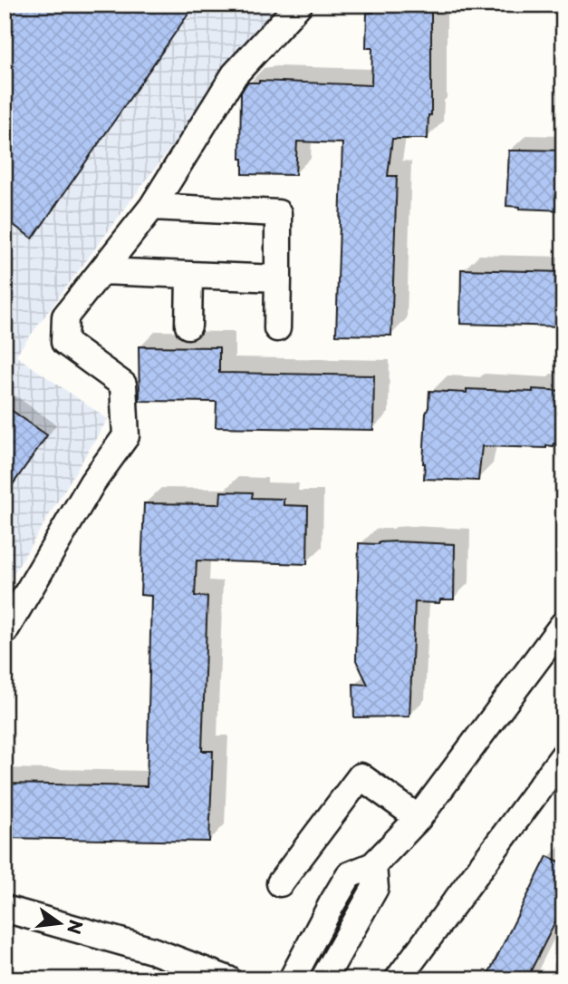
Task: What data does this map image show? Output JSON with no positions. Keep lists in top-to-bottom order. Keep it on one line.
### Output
{"north":"right"}
